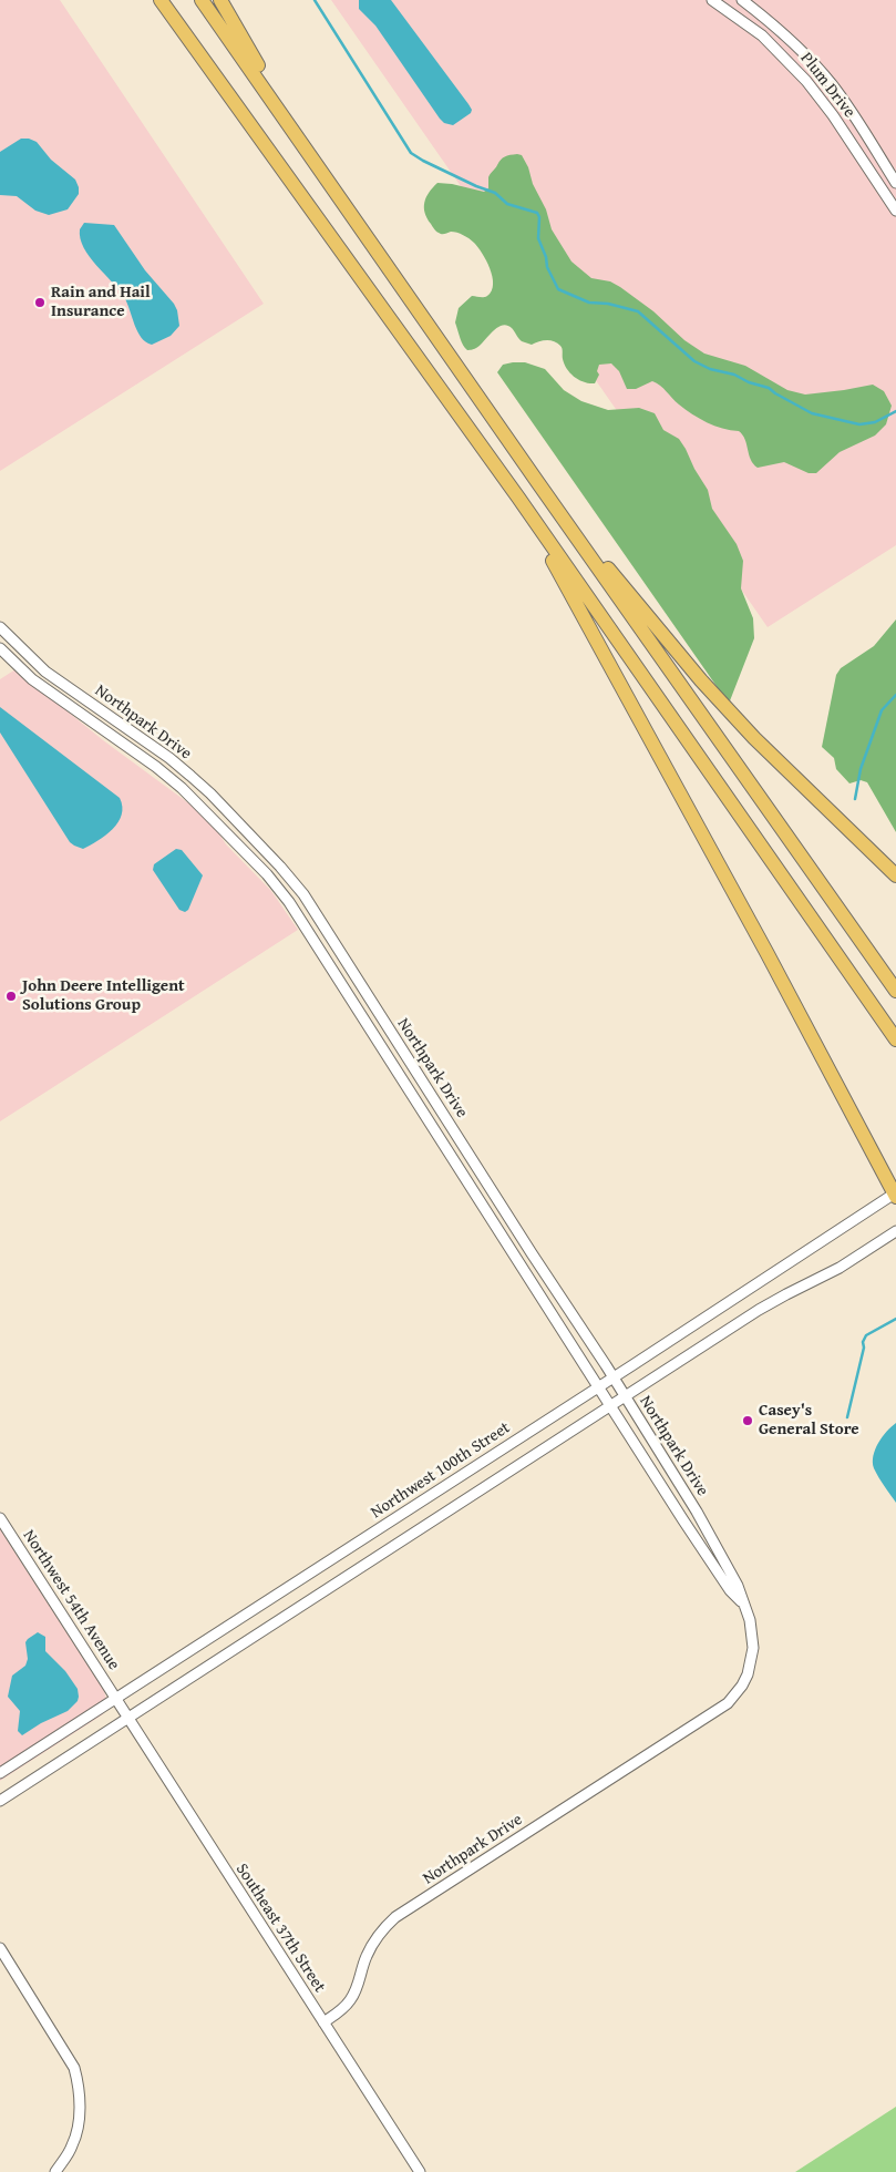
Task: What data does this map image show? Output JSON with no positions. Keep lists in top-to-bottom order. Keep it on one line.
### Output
{"streets":{"street":["Plum Drive","Northpark Drive","Northwest 100th Street","Northwest 54th Avenue","Southeast 37th Street"]},"crossings":[["Northpark Drive","Northwest 100th Street"],["Northpark Drive","Southeast 37th Street"],["Northwest 100th Street","Northwest 54th Avenue"],["Northwest 100th Street","Southeast 37th Street"],["Northwest 54th Avenue","Southeast 37th Street"]],"places":["Rain and Hail Insurance","John Deere Intelligent Solutions Group","Casey's General Store"]}
